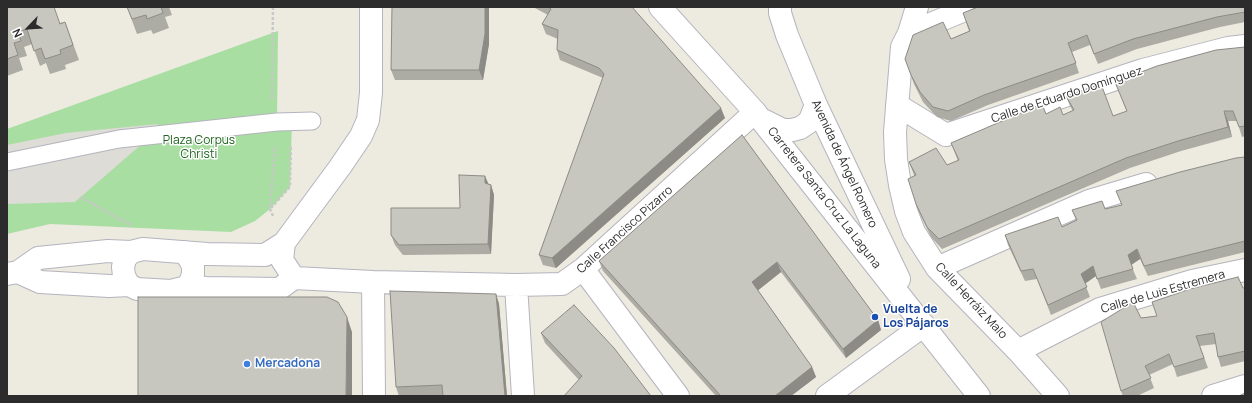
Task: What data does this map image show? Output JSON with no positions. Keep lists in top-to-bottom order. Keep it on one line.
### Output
{"streets":{"street":["Calle de Eduardo Domínguez","Avenida de Ángel Romero","Carretera Santa Cruz La Laguna","Calle Francisco Pizarro","Calle de Luis Estremera","Calle Herráiz Malo"]},"crossings":[["Calle de Eduardo Domínguez","Calle Herráiz Malo"],["Avenida de Ángel Romero","Carretera Santa Cruz La Laguna"],["Carretera Santa Cruz La Laguna","Calle Francisco Pizarro"],["Calle de Luis Estremera","Calle Herráiz Malo"]],"parks":["Plaza Corpus Christi"],"places":["Vuelta de Los Pájaros","Mercadona"],"north":"bottom left"}
